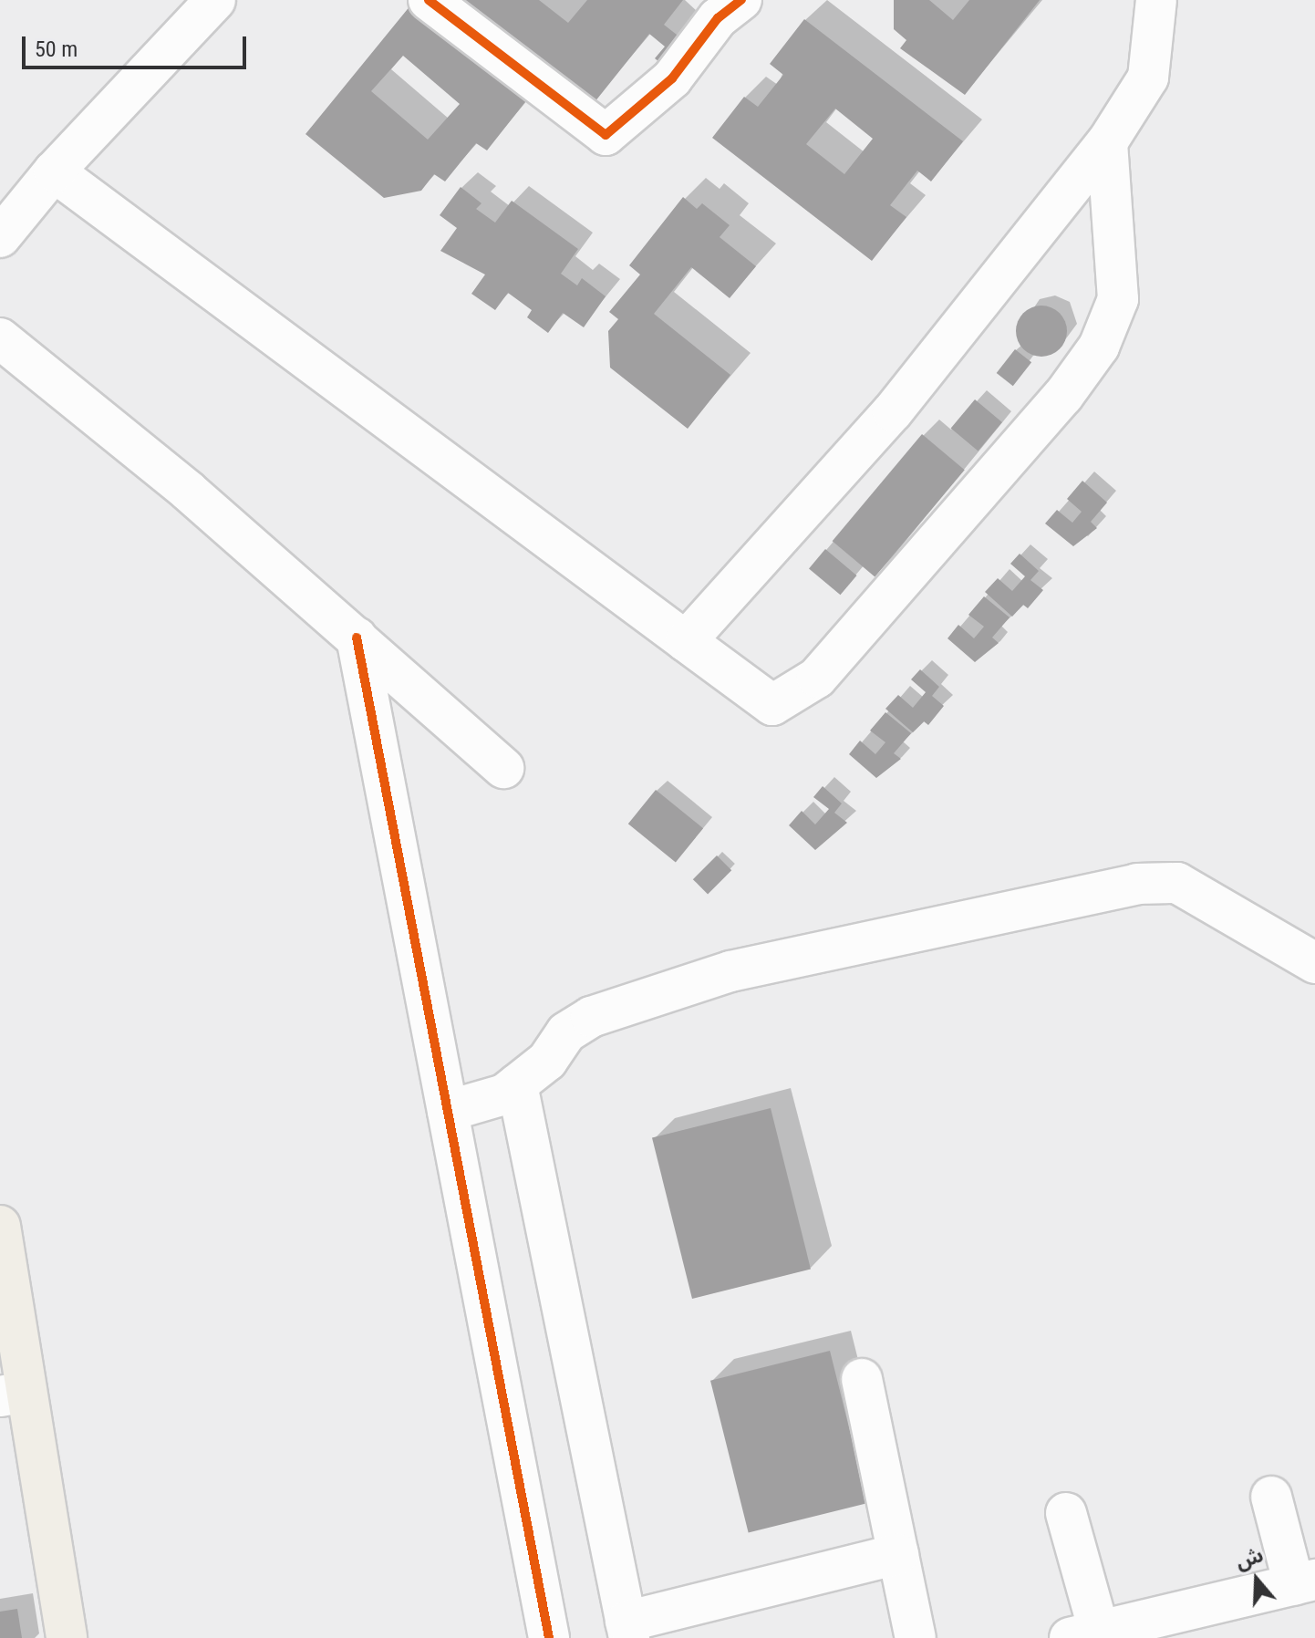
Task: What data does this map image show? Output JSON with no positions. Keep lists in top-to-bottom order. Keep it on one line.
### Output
{"scale_bar":"50 m","north":"top"}
